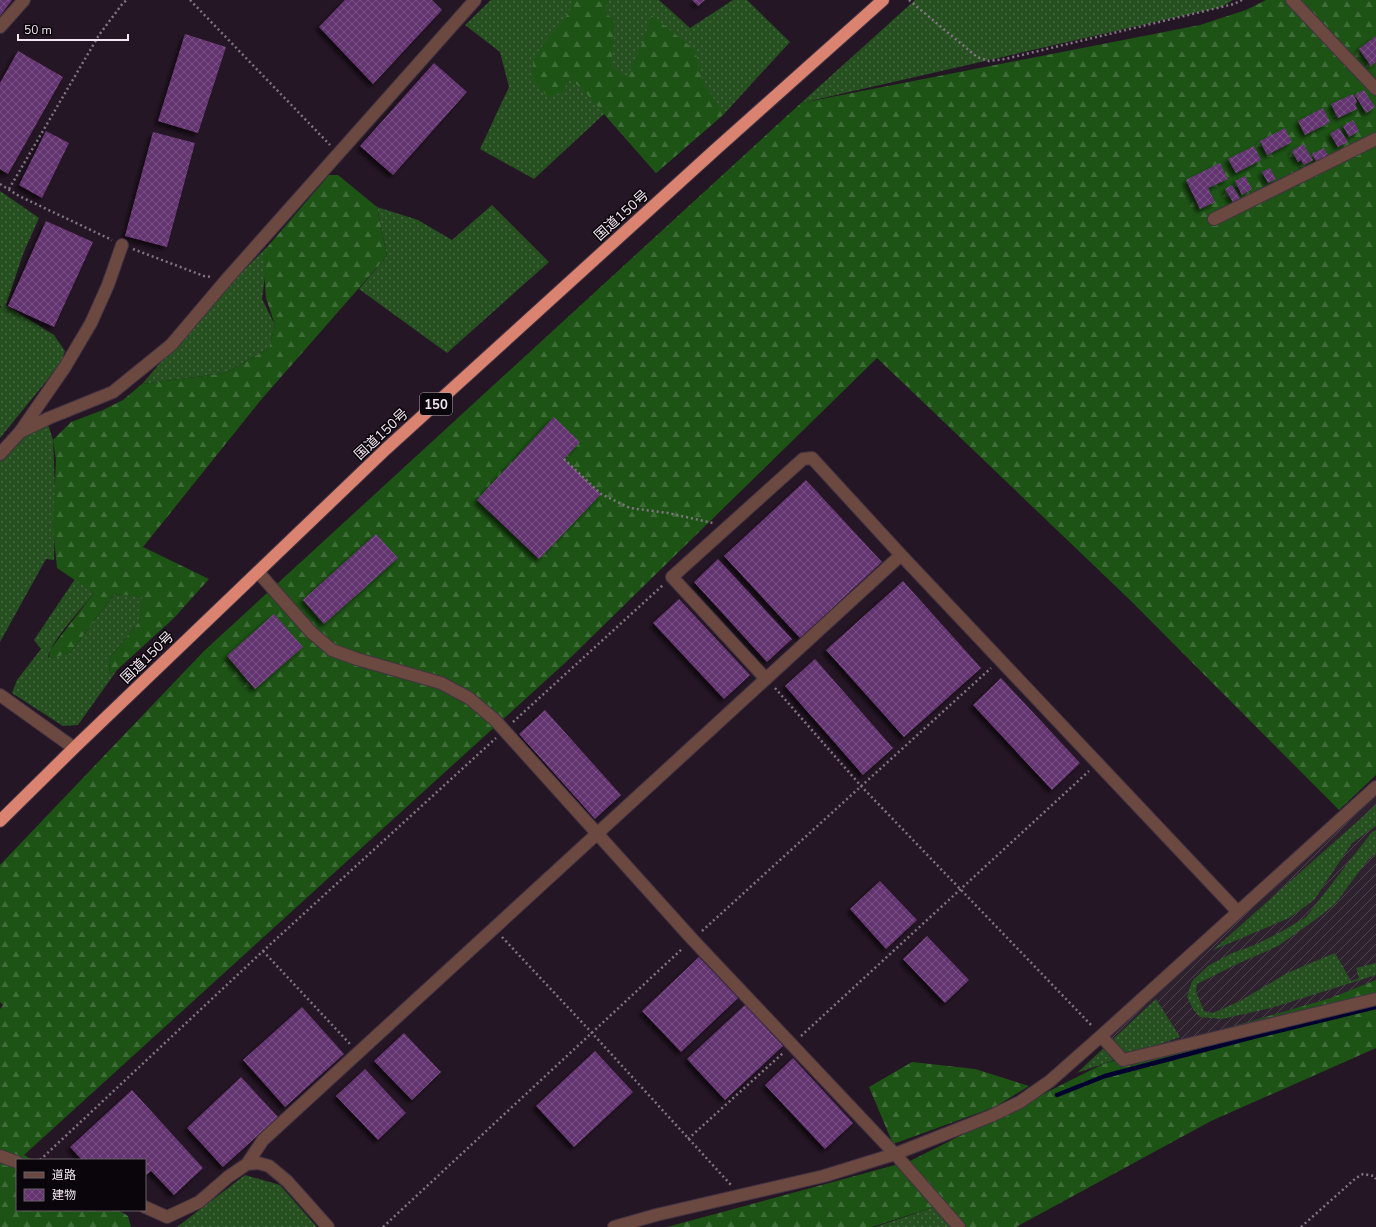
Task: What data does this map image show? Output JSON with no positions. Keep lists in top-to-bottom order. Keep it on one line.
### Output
{"streets":{"highway":["国道150号","150"]},"legend":["道路","建物"],"scale_bar":"50 m"}
